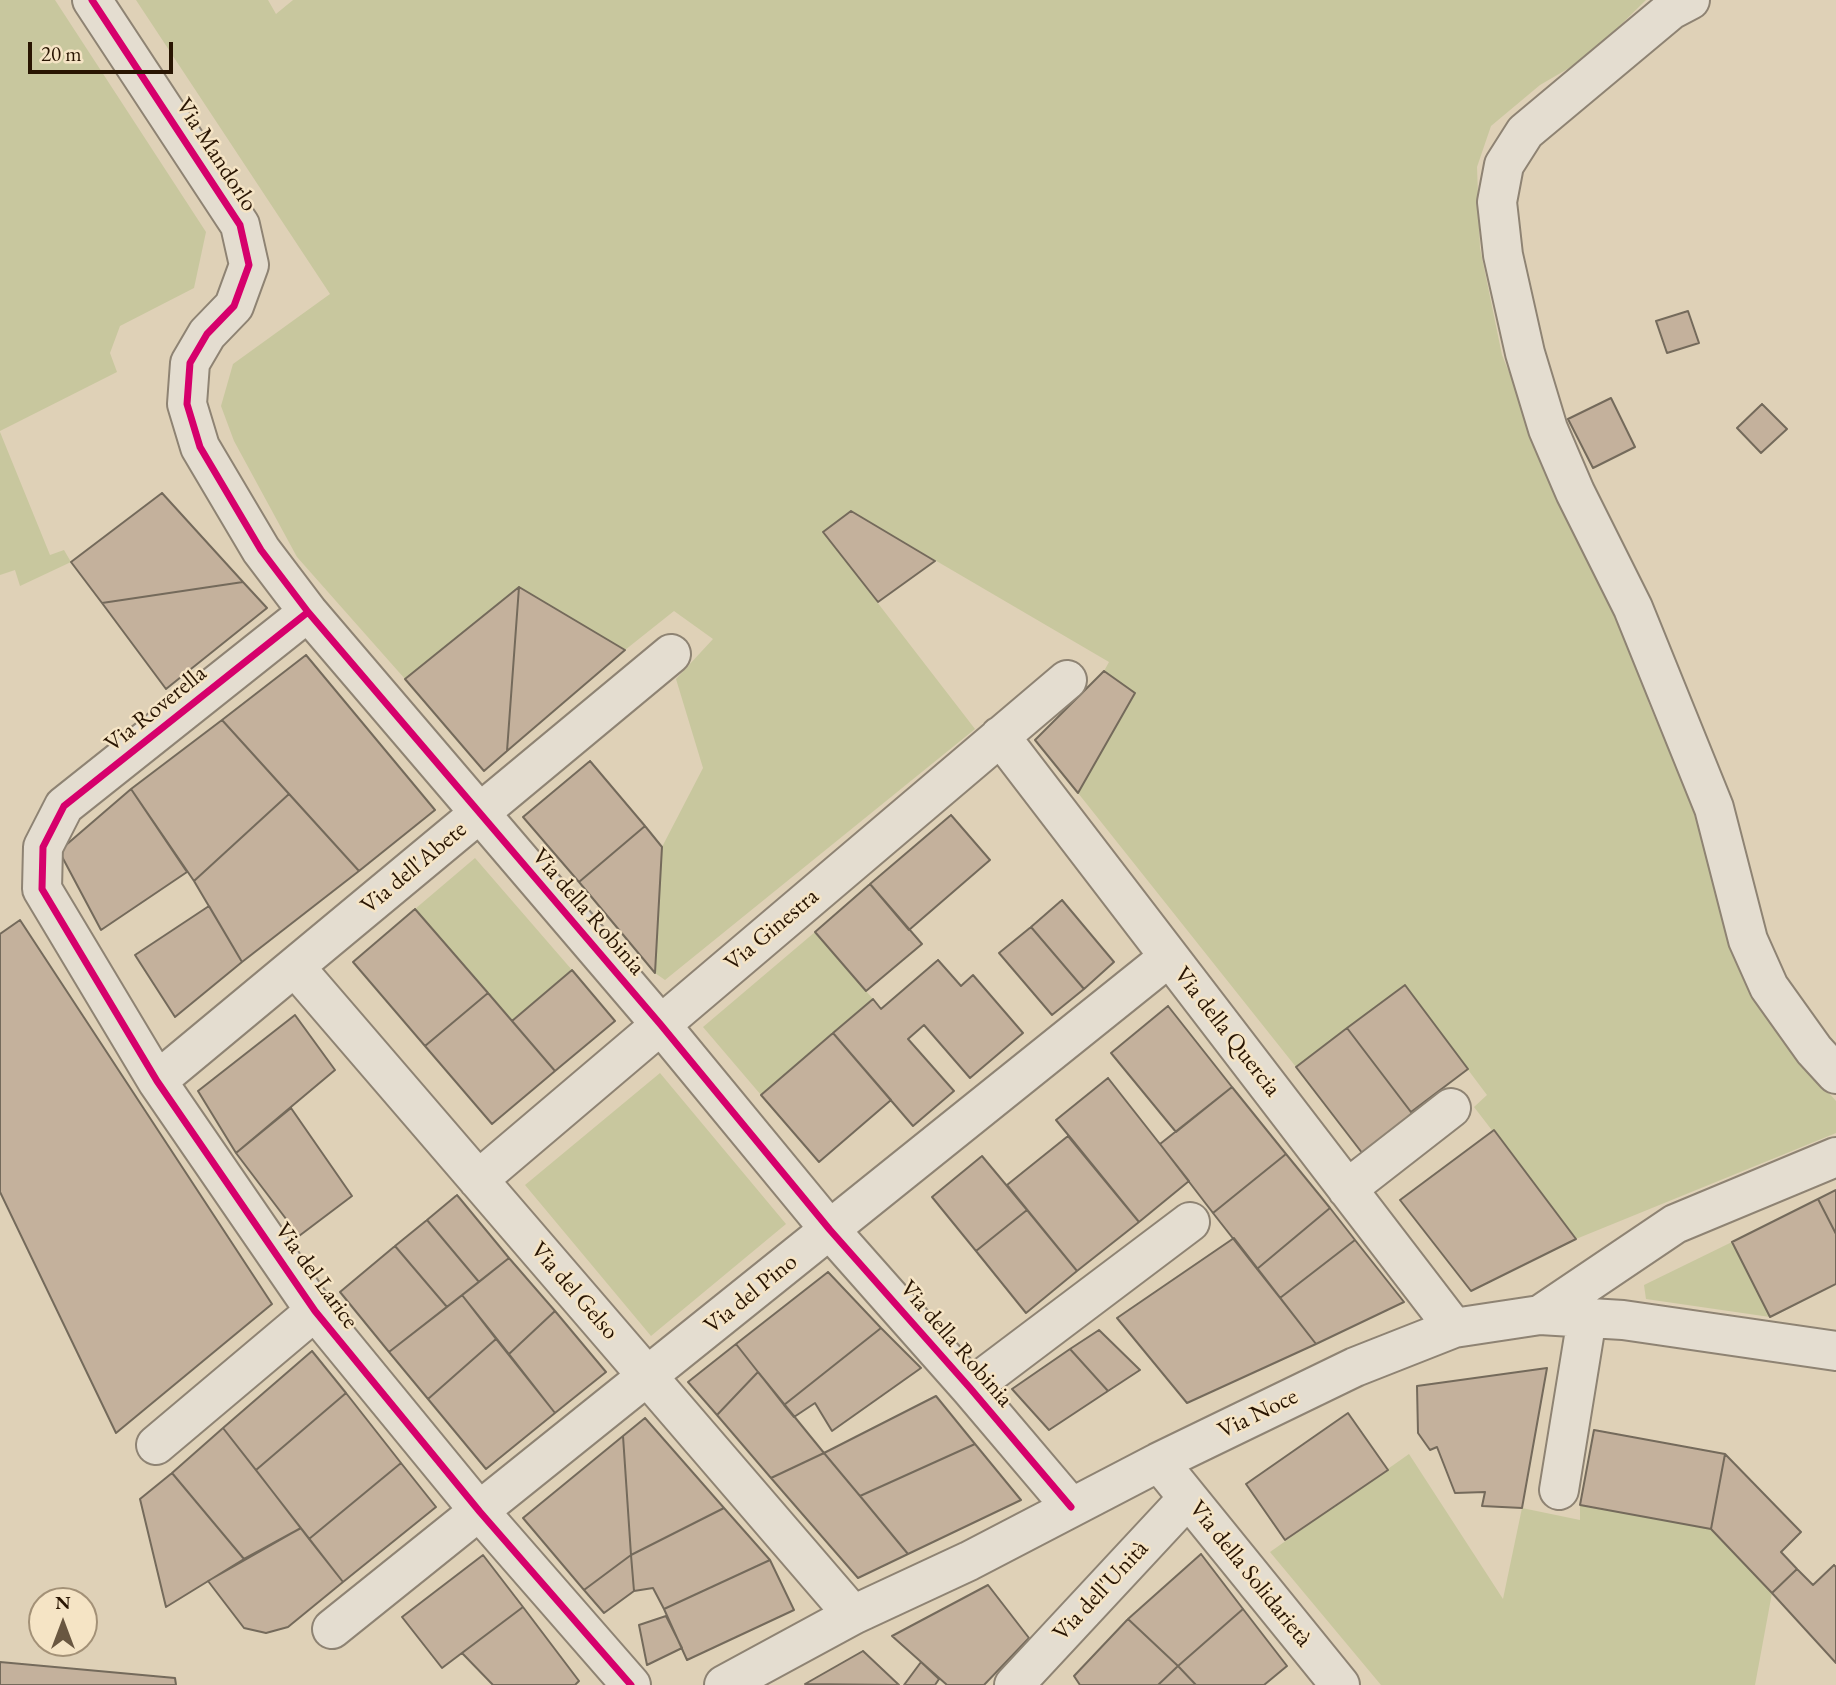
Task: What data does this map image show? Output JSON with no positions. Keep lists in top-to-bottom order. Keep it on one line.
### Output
{"streets":{"street":["Via Mandorlo","Via Roverella","Via dell'Abete","Via della Robinia","Via Ginestra","Via della Quercia","Via del Larice","Via del Gelso","Via del Pino","Via Noce","Via della Solidarietà","Via dell'Unità"]},"crossings":[["Via Mandorlo","Via della Robinia"],["Via Roverella","Via della Robinia"],["Via Roverella","Via del Larice"],["Via dell'Abete","Via della Robinia"],["Via dell'Abete","Via del Larice"],["Via dell'Abete","Via del Gelso"],["Via della Robinia","Via Ginestra"],["Via della Robinia","Via del Pino"],["Via della Robinia","Via Noce"],["Via Ginestra","Via della Quercia"],["Via Ginestra","Via del Gelso"],["Via della Quercia","Via del Pino"],["Via della Quercia","Via Noce"],["Via del Larice","Via del Pino"],["Via del Gelso","Via del Pino"],["Via del Gelso","Via Noce"],["Via Noce","Via della Solidarietà"],["Via della Solidarietà","Via dell'Unità"]],"scale_bar":"20 m","north":"top"}
